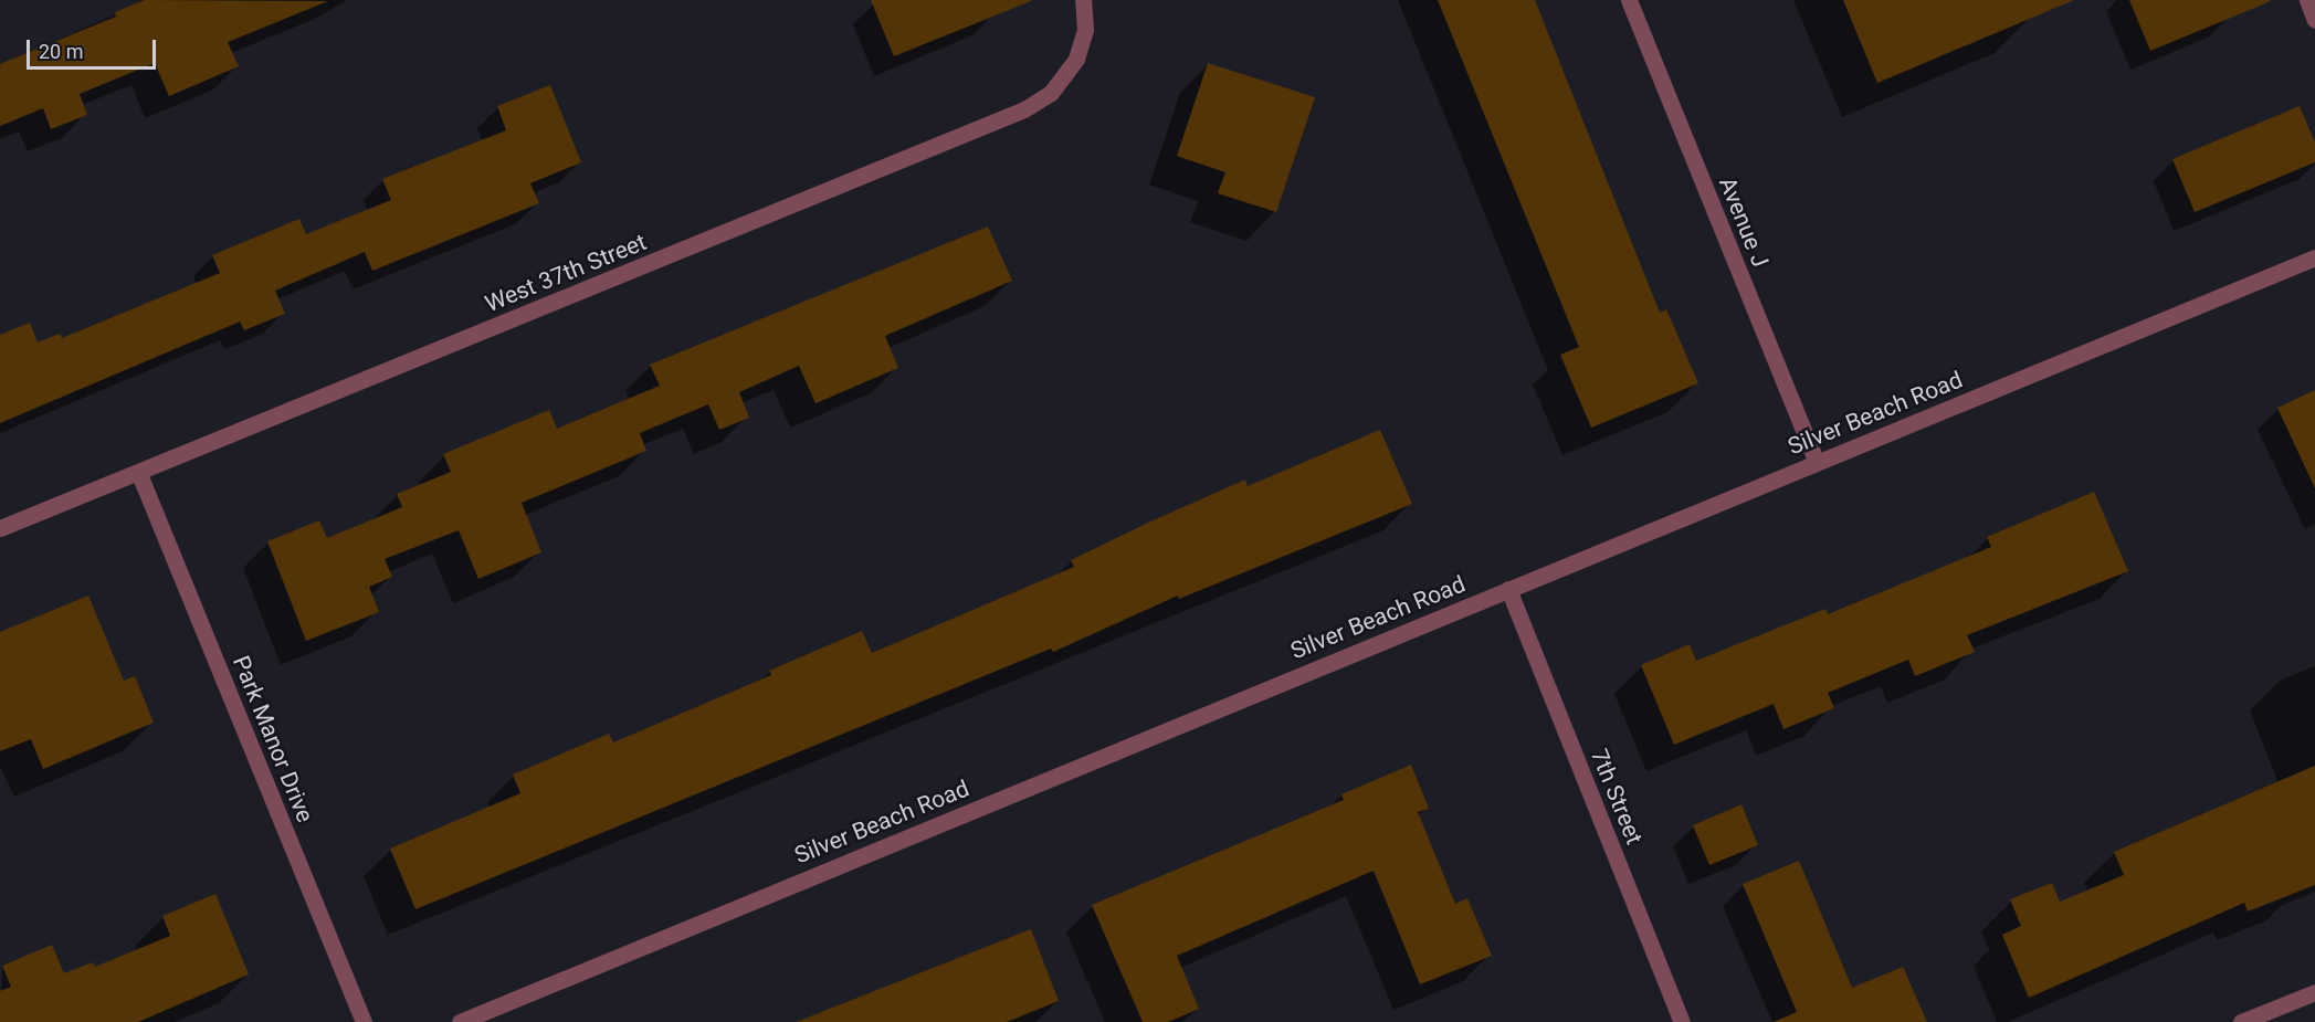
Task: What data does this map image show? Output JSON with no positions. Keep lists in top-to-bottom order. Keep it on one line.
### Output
{"streets":{"street":["Avenue J","West 37th Street","Silver Beach Road","Park Manor Drive","7th Street"]},"crossings":[["Avenue J","Silver Beach Road"],["West 37th Street","Park Manor Drive"],["Silver Beach Road","7th Street"]],"scale_bar":"20 m"}
